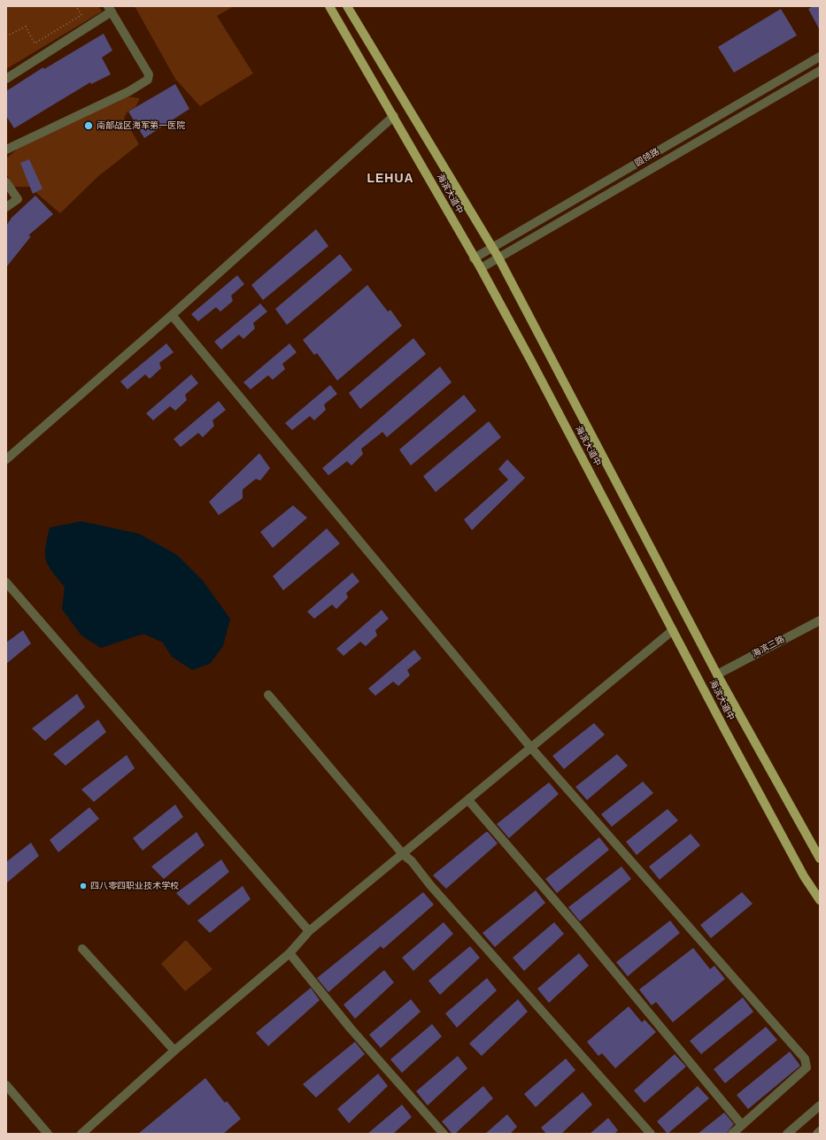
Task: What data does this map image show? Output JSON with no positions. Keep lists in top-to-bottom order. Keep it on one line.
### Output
{"streets":{"main road":["海滨大道中"],"street":["圆领路","海滨三路"]},"crossings":[["圆领路","海滨大道中"],["海滨大道中","海滨三路"]],"districts":["LEHUA"],"places":["南部战区海军第一医院","四八零四职业技术学校"]}
